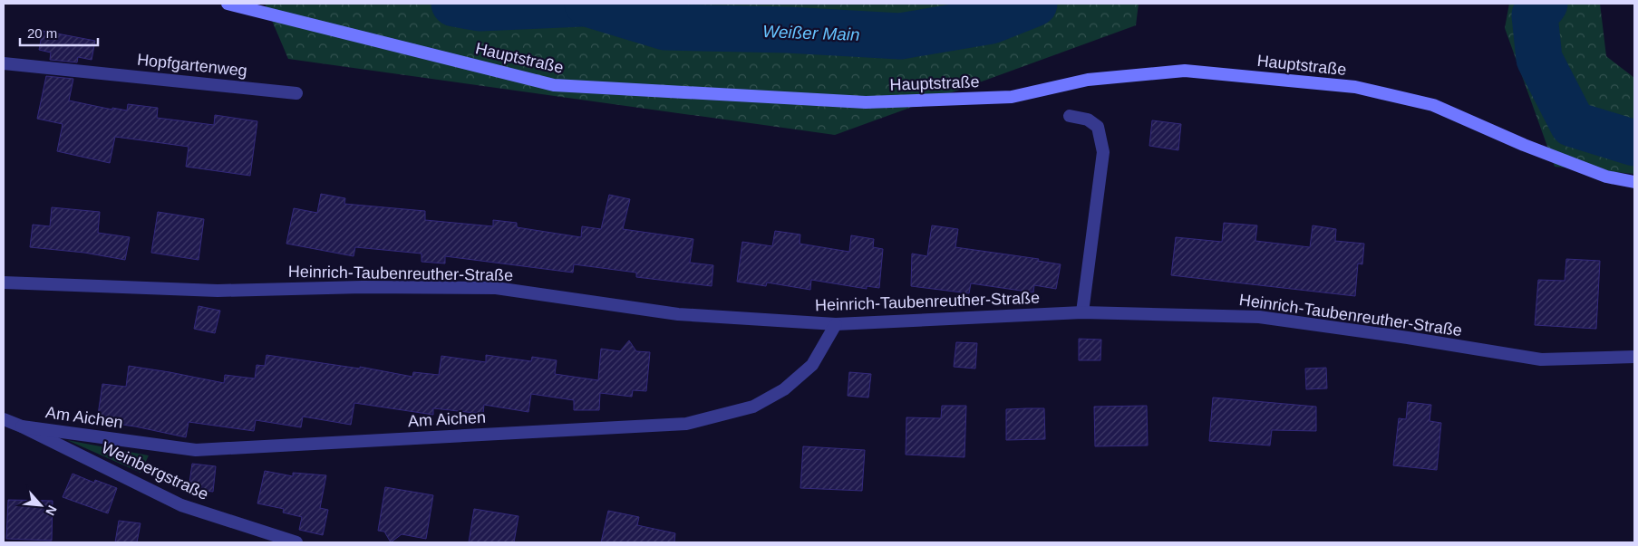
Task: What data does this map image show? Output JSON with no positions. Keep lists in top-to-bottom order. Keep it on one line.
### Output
{"streets":{"main road":["Hauptstraße"],"street":["Hopfgartenweg","Heinrich-Taubenreuther-Straße","Am Aichen","Weinbergstraße"]},"crossings":[["Heinrich-Taubenreuther-Straße","Am Aichen"],["Am Aichen","Weinbergstraße"]],"water":["Weißer Main"],"scale_bar":"20 m","north":"bottom right"}
